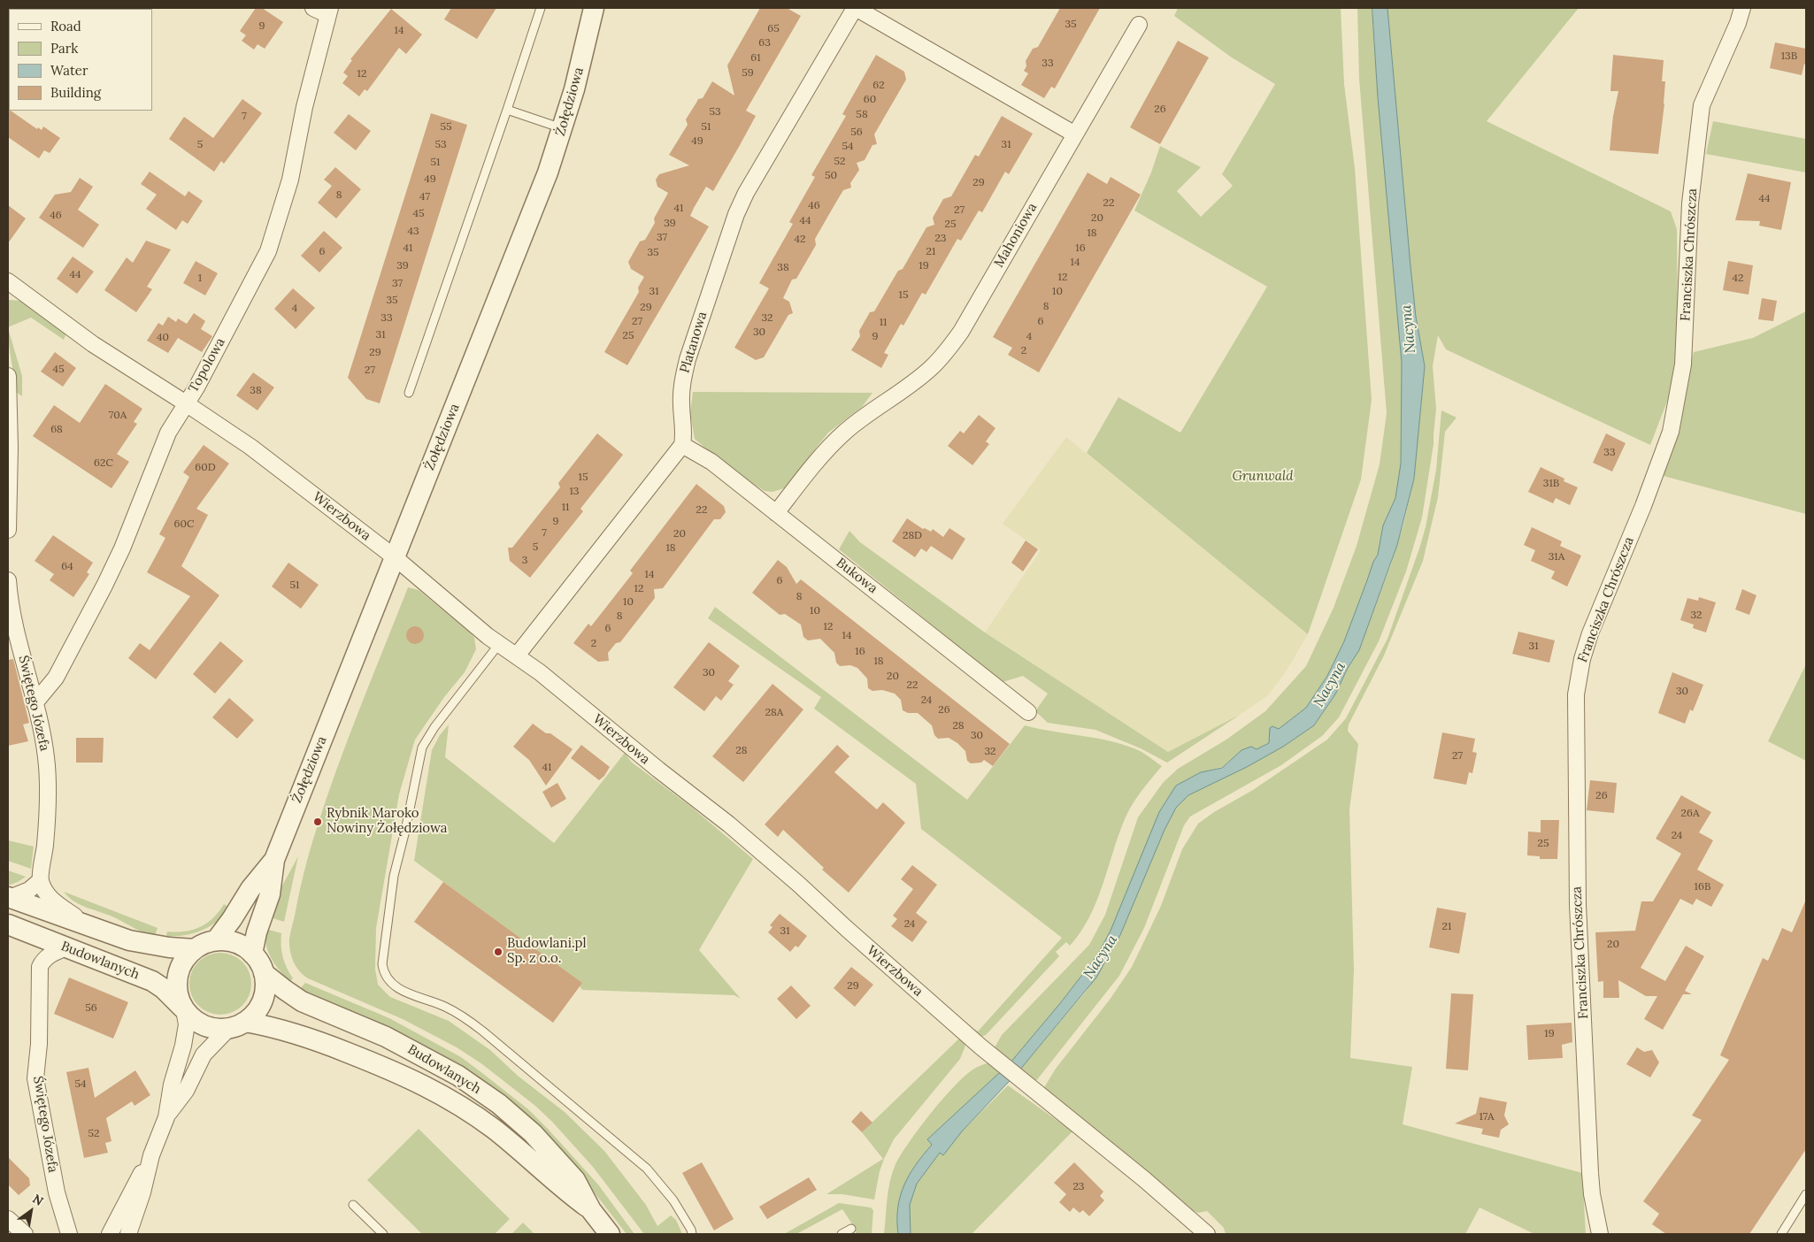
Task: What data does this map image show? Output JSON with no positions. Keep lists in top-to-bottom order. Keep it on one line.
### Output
{"streets":{"street":["Żołędziowa","Mahoniowa","Franciszka Chrószcza","Platanowa","Topolowa","Wierzbowa","Bukowa","Świętego Józefa","Budowlanych"]},"crossings":[["Żołędziowa","Wierzbowa"],["Żołędziowa","Budowlanych"],["Mahoniowa","Bukowa"],["Platanowa","Bukowa"],["Topolowa","Wierzbowa"],["Topolowa","Świętego Józefa"],["Świętego Józefa","Budowlanych"]],"water":["Nacyna"],"parks":["Grunwald"],"places":["Rybnik Maroko Nowiny Żołędziowa","Budowlani.pl Sp. z o.o."],"house_numbers":["35","9","65","14","63","13B","61","33","59","12","62","60","26","53","58","7","55","51","56","49","5","53","31","54","52","51","50","49","29","8","47","44","22","46","41","27","45","46","20","44","39","25","43","18","37","23","42","41","16","6","21","35","14","39","19","38","44","12","1","42","37","31","10","15","35","8","29","4","33","32","27","6","11","30","31","25","9","4","40","2","29","45","27","38","70A","68","33","62C","60D","15","31B","13","11","22","9","60C","7","20","28D","5","18","31A","3","64","14","6","51","12","8","10","10","32","8","12","6","14","2","31","16","18","30","20","22","30","24","26","28A","28","30","28","32","27","41","26","26A","24","25","16B","24","21","31","20","29","56","19","54","17A","52","23"],"legend":["Road","Park","Water","Building"],"north":"top right"}
